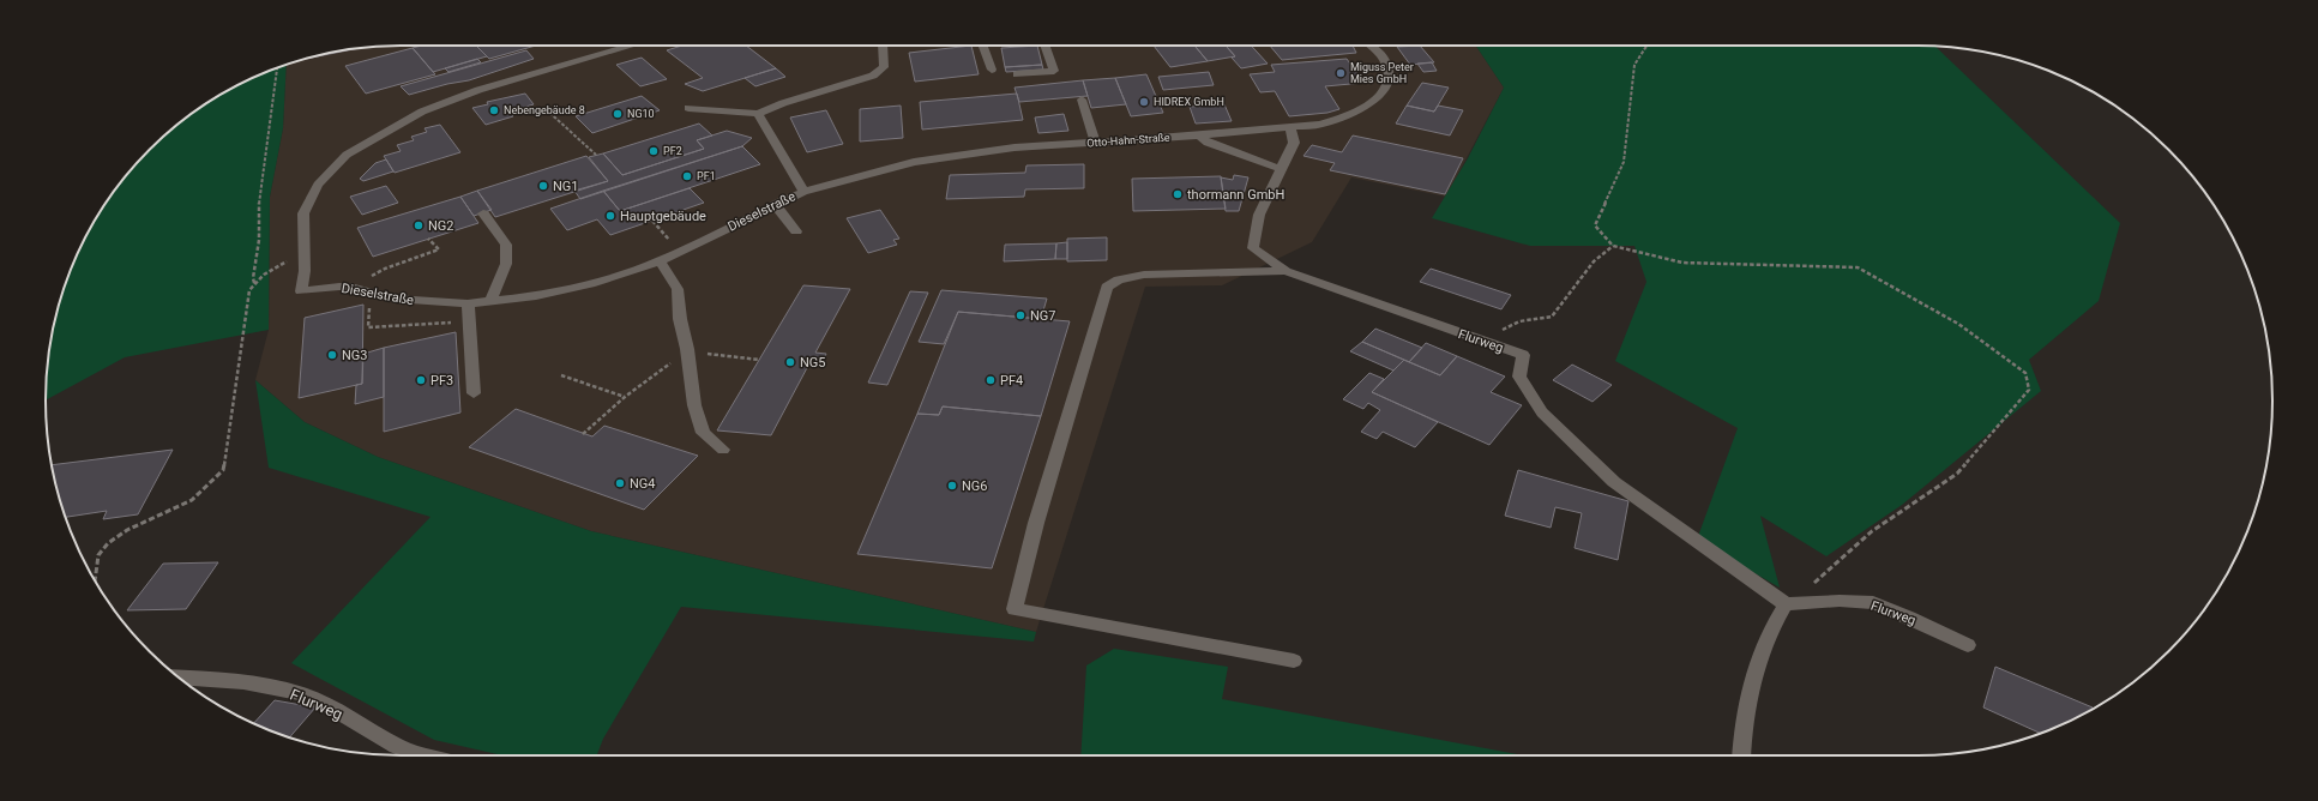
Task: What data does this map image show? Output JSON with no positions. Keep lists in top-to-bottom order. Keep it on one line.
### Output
{"streets":{"street":["Otto-Hahn-Straße","Dieselstraße","Flurweg"]},"crossings":[["Otto-Hahn-Straße","Dieselstraße"]],"places":["Miguss Peter Mies GmbH","HIDREX GmbH","Nebengebäude 8","NG10","PF2","PF1","NG1","thormann GmbH","Hauptgebäude","NG2","NG7","NG3","NG5","PF3","PF4","NG4","NG6"]}
